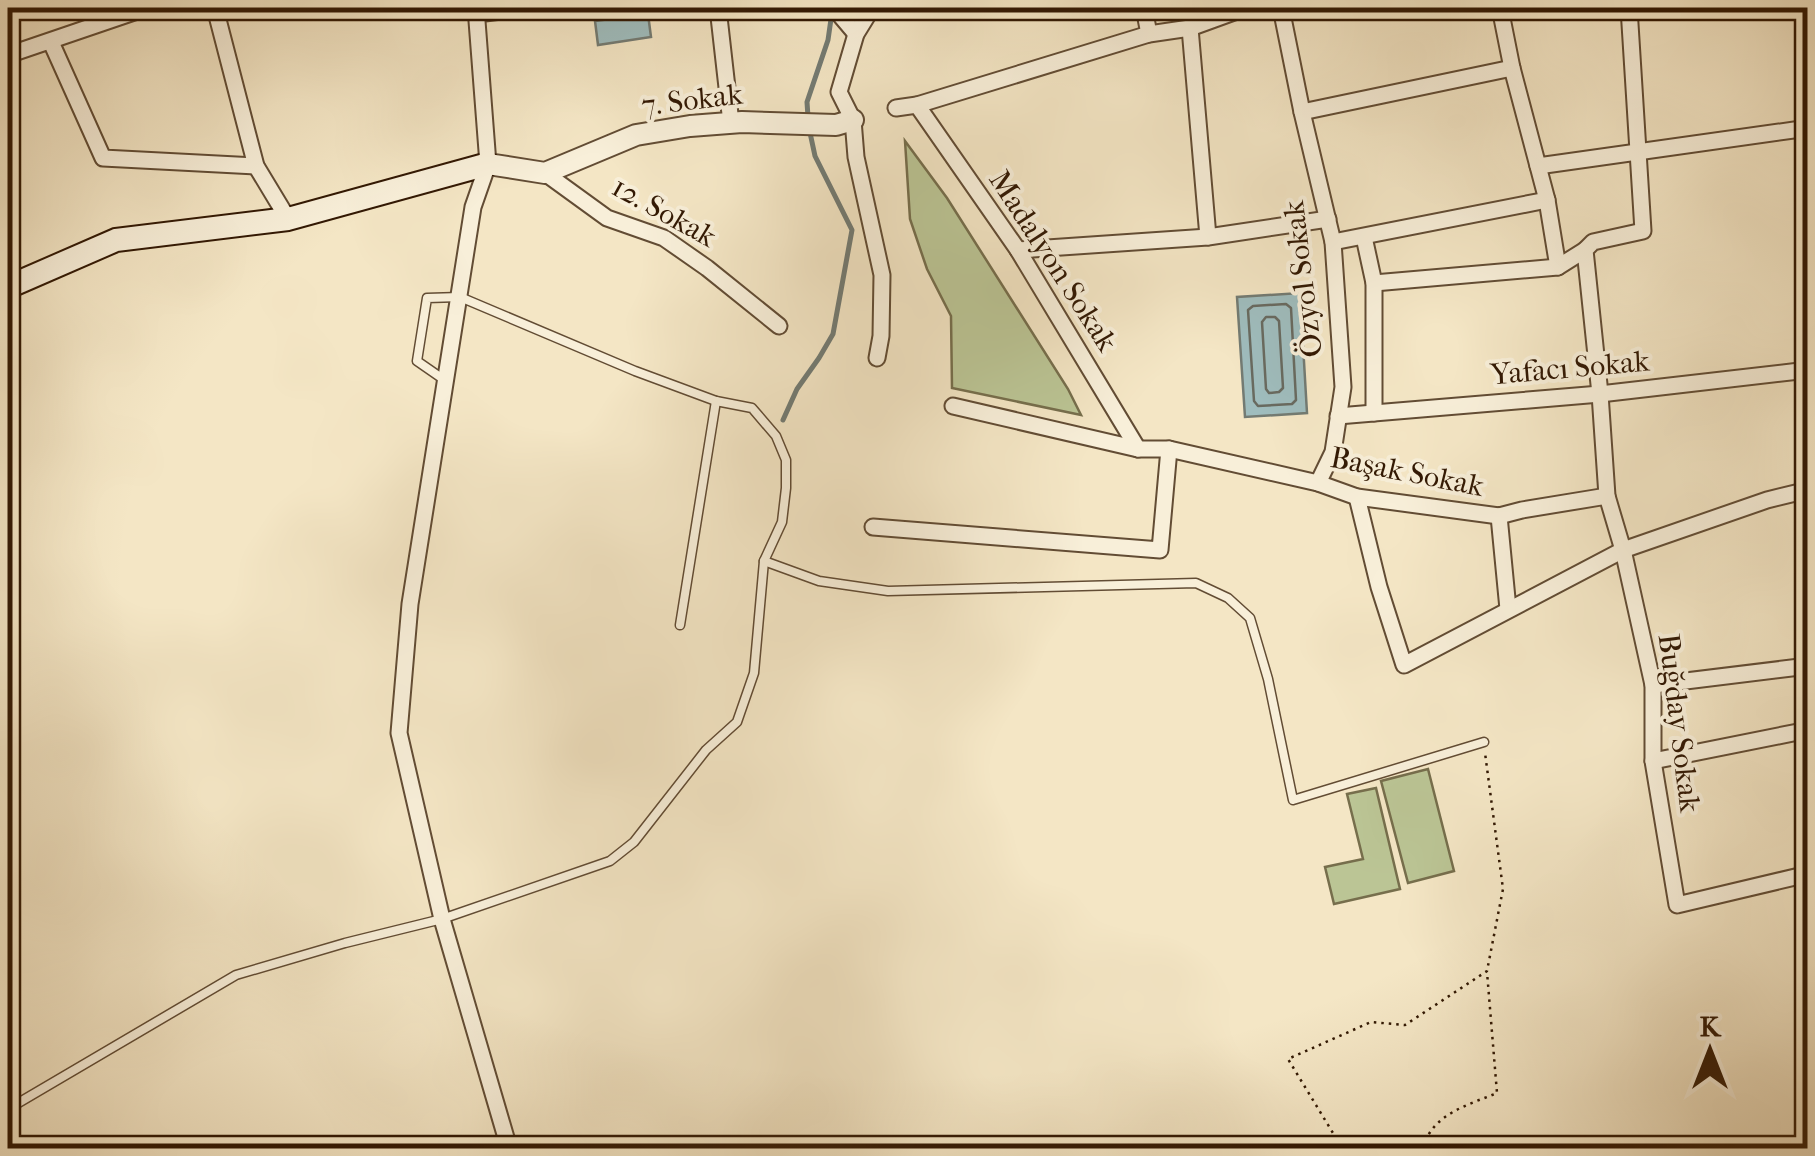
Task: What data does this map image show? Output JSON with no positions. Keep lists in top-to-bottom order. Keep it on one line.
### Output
{"streets":{"street":["7. Sokak","12. Sokak","Madalyon Sokak","Özyol Sokak","Yafacı Sokak","Başak Sokak","Buğday Sokak"]},"crossings":[["7. Sokak","12. Sokak"],["Madalyon Sokak","Başak Sokak"],["Özyol Sokak","Yafacı Sokak"],["Özyol Sokak","Başak Sokak"]],"north":"top"}
